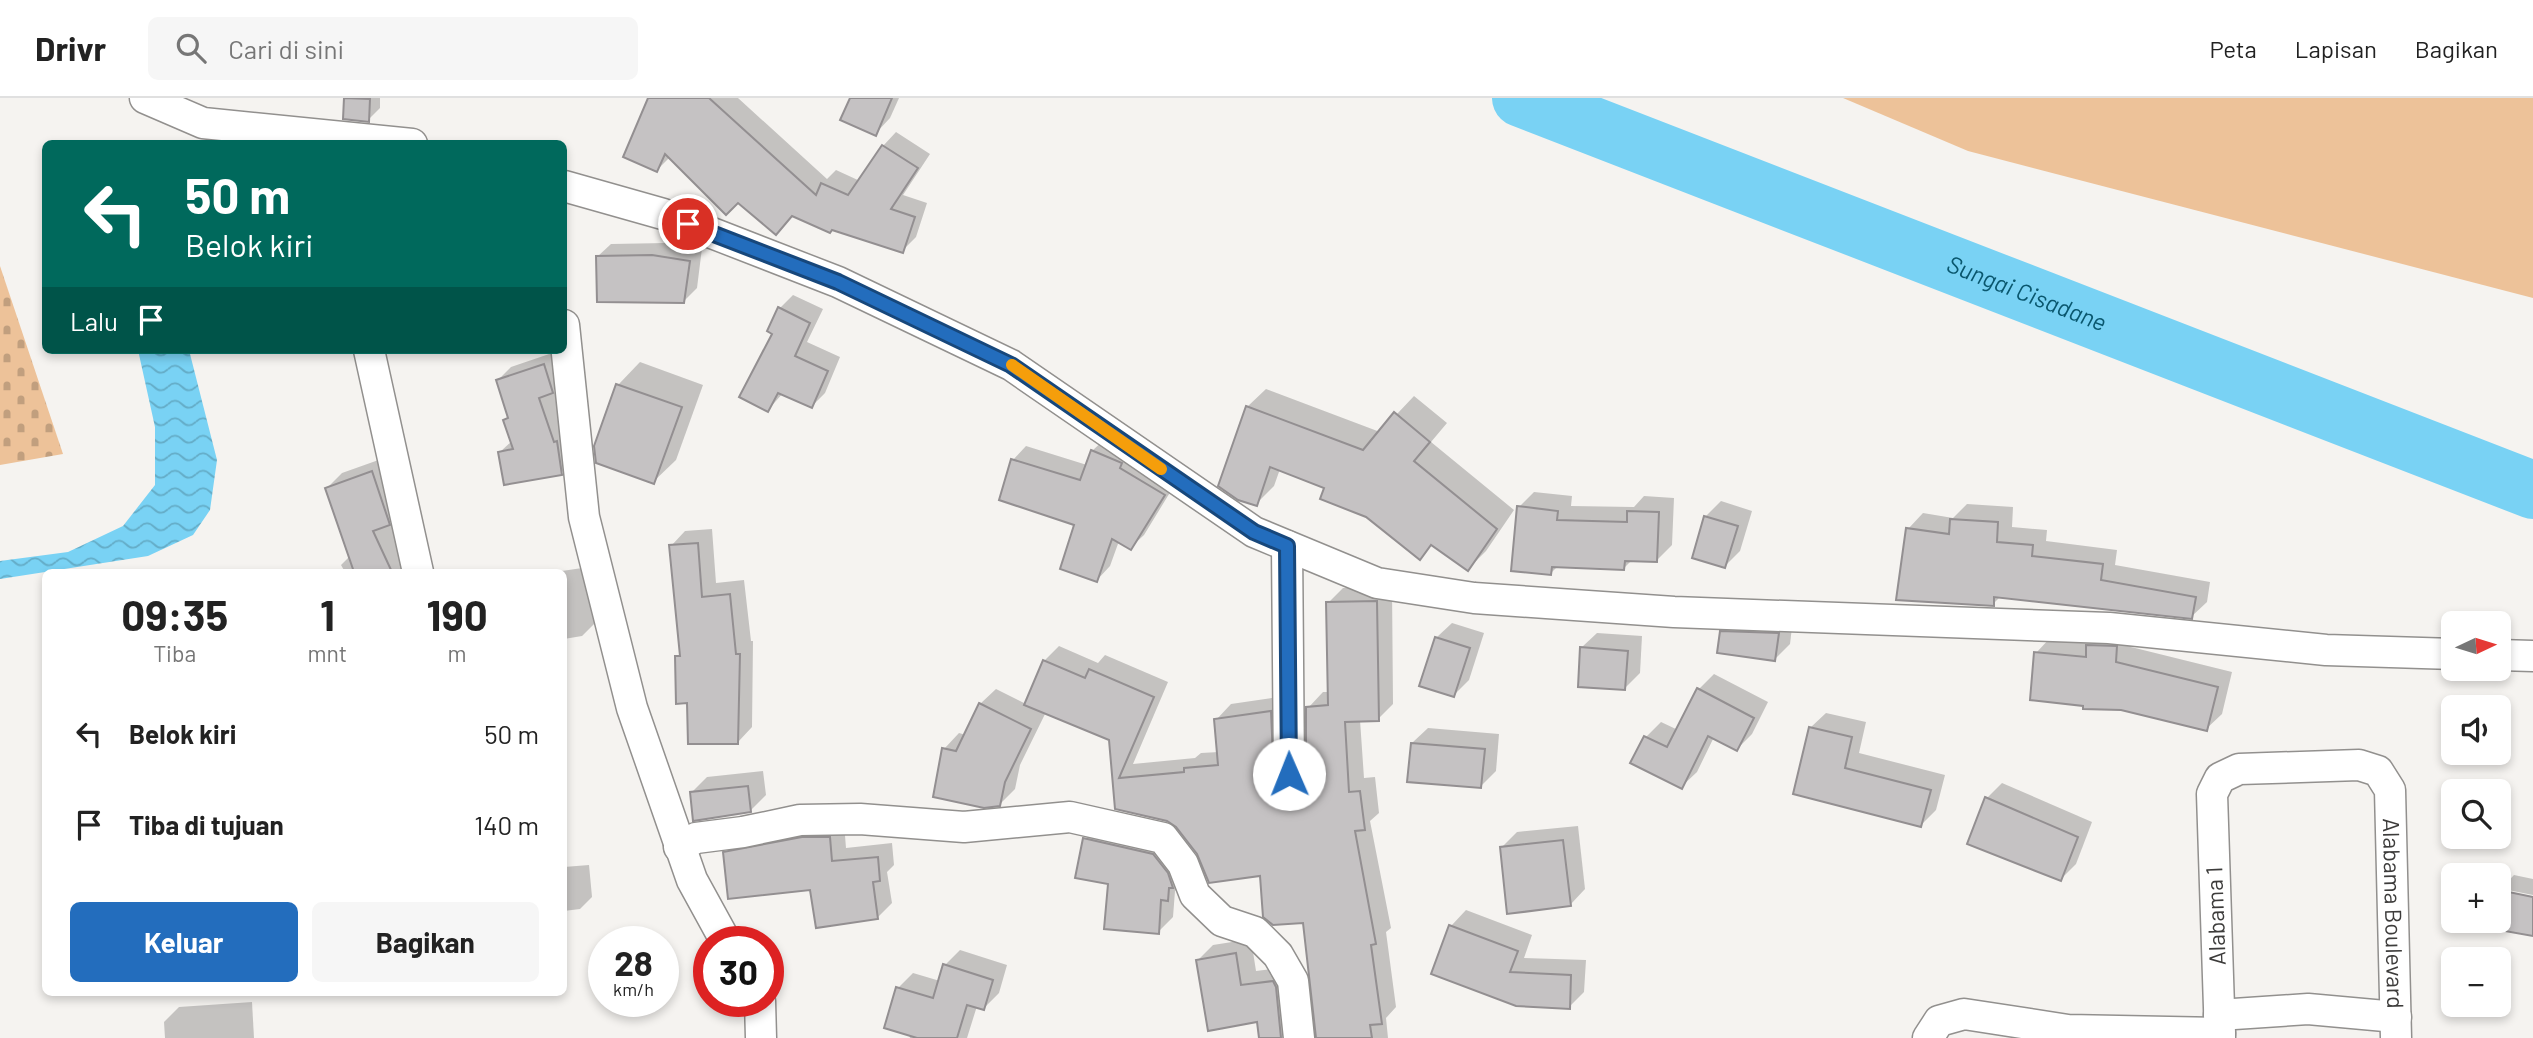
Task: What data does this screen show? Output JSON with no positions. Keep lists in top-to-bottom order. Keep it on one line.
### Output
{"streets":{"street":["Alabama Boulevard","Alabama 1"]},"crossings":[["Alabama Boulevard","Alabama 1"]],"water":["Sungai Cisadane"],"north":"right","page":{"header":"Drivr","search":"Cari di sini","nav":["Peta","Lapisan","Bagikan"],"turn":["50 m","Belok kiri"],"then":"Lalu","eta":["09:35","Tiba","1","mnt","190","m"],"map_buttons":["+","−"],"list":[{"name":"Belok kiri","value":"50 m"},{"name":"Tiba di tujuan","value":"140 m"}],"buttons":["Keluar","Bagikan"],"speed":"28 km/h","limit":"30"}}
